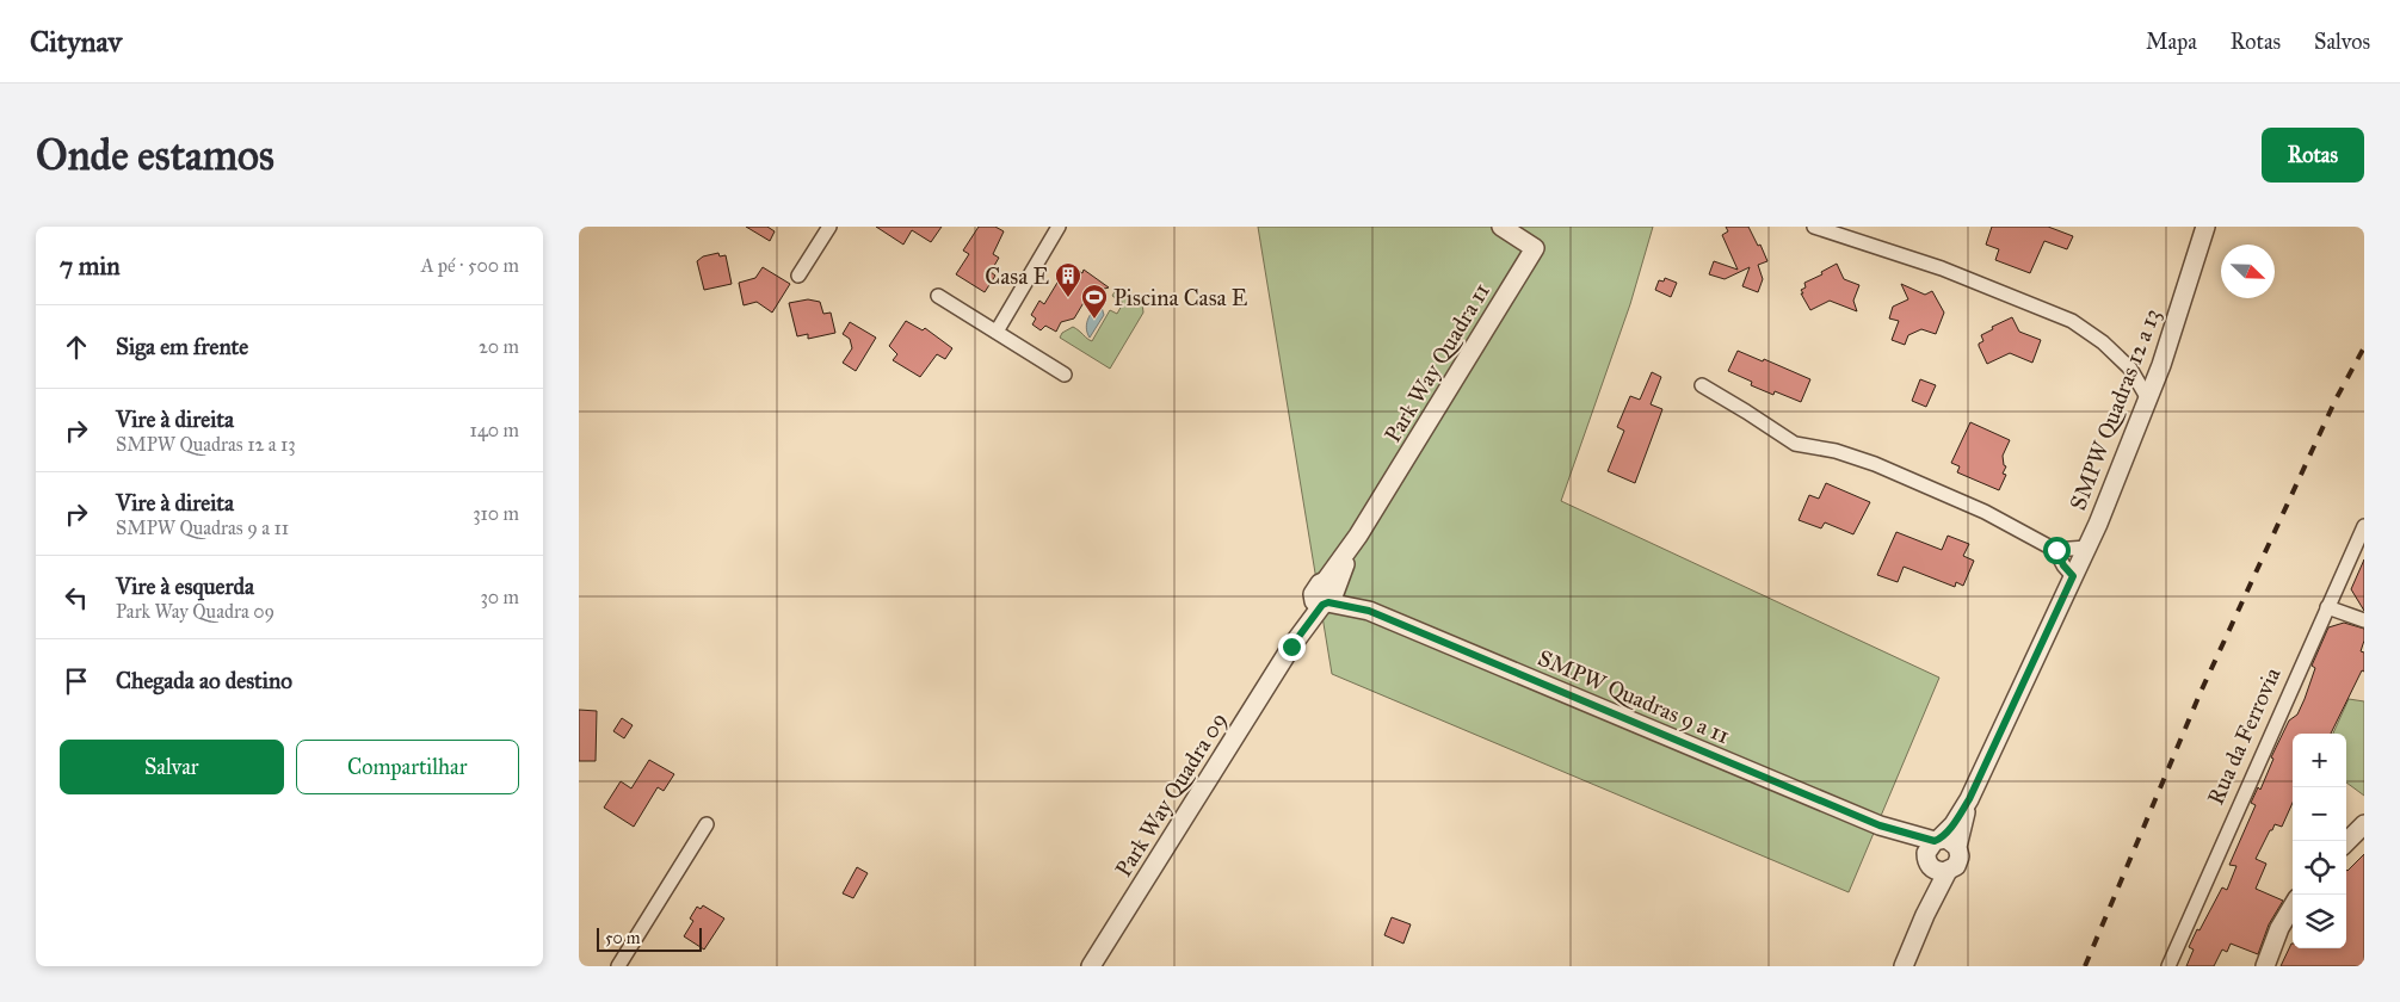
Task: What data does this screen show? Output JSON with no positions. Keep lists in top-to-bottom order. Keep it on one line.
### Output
{"streets":{"street":["Park Way Quadra 11","SMPW Quadras 12 a 13","SMPW Quadras 9 a 11","Rua da Ferrovia","Park Way Quadra 09"]},"crossings":[["Park Way Quadra 11","SMPW Quadras 9 a 11"],["Park Way Quadra 11","Park Way Quadra 09"],["SMPW Quadras 12 a 13","SMPW Quadras 9 a 11"],["SMPW Quadras 9 a 11","Park Way Quadra 09"]],"places":{"building":["Casa E"],"sports":["Piscina Casa E"]},"scale_bar":"50 m","north":"bottom right","page":{"header":"Citynav","nav":["Mapa","Rotas","Salvos"],"buttons":["Rotas",["Salvar","Compartilhar"]],"title":"Onde estamos","heading":["7 min","A pé · 500 m"],"list":[["Siga em frente","20 m"],["Vire à direita","SMPW Quadras 12 a 13","140 m"],["Vire à direita","SMPW Quadras 9 a 11","310 m"],["Vire à esquerda","Park Way Quadra 09","30 m"],"Chegada ao destino"],"map_buttons":["+","−"],"scale":"50 m"}}
